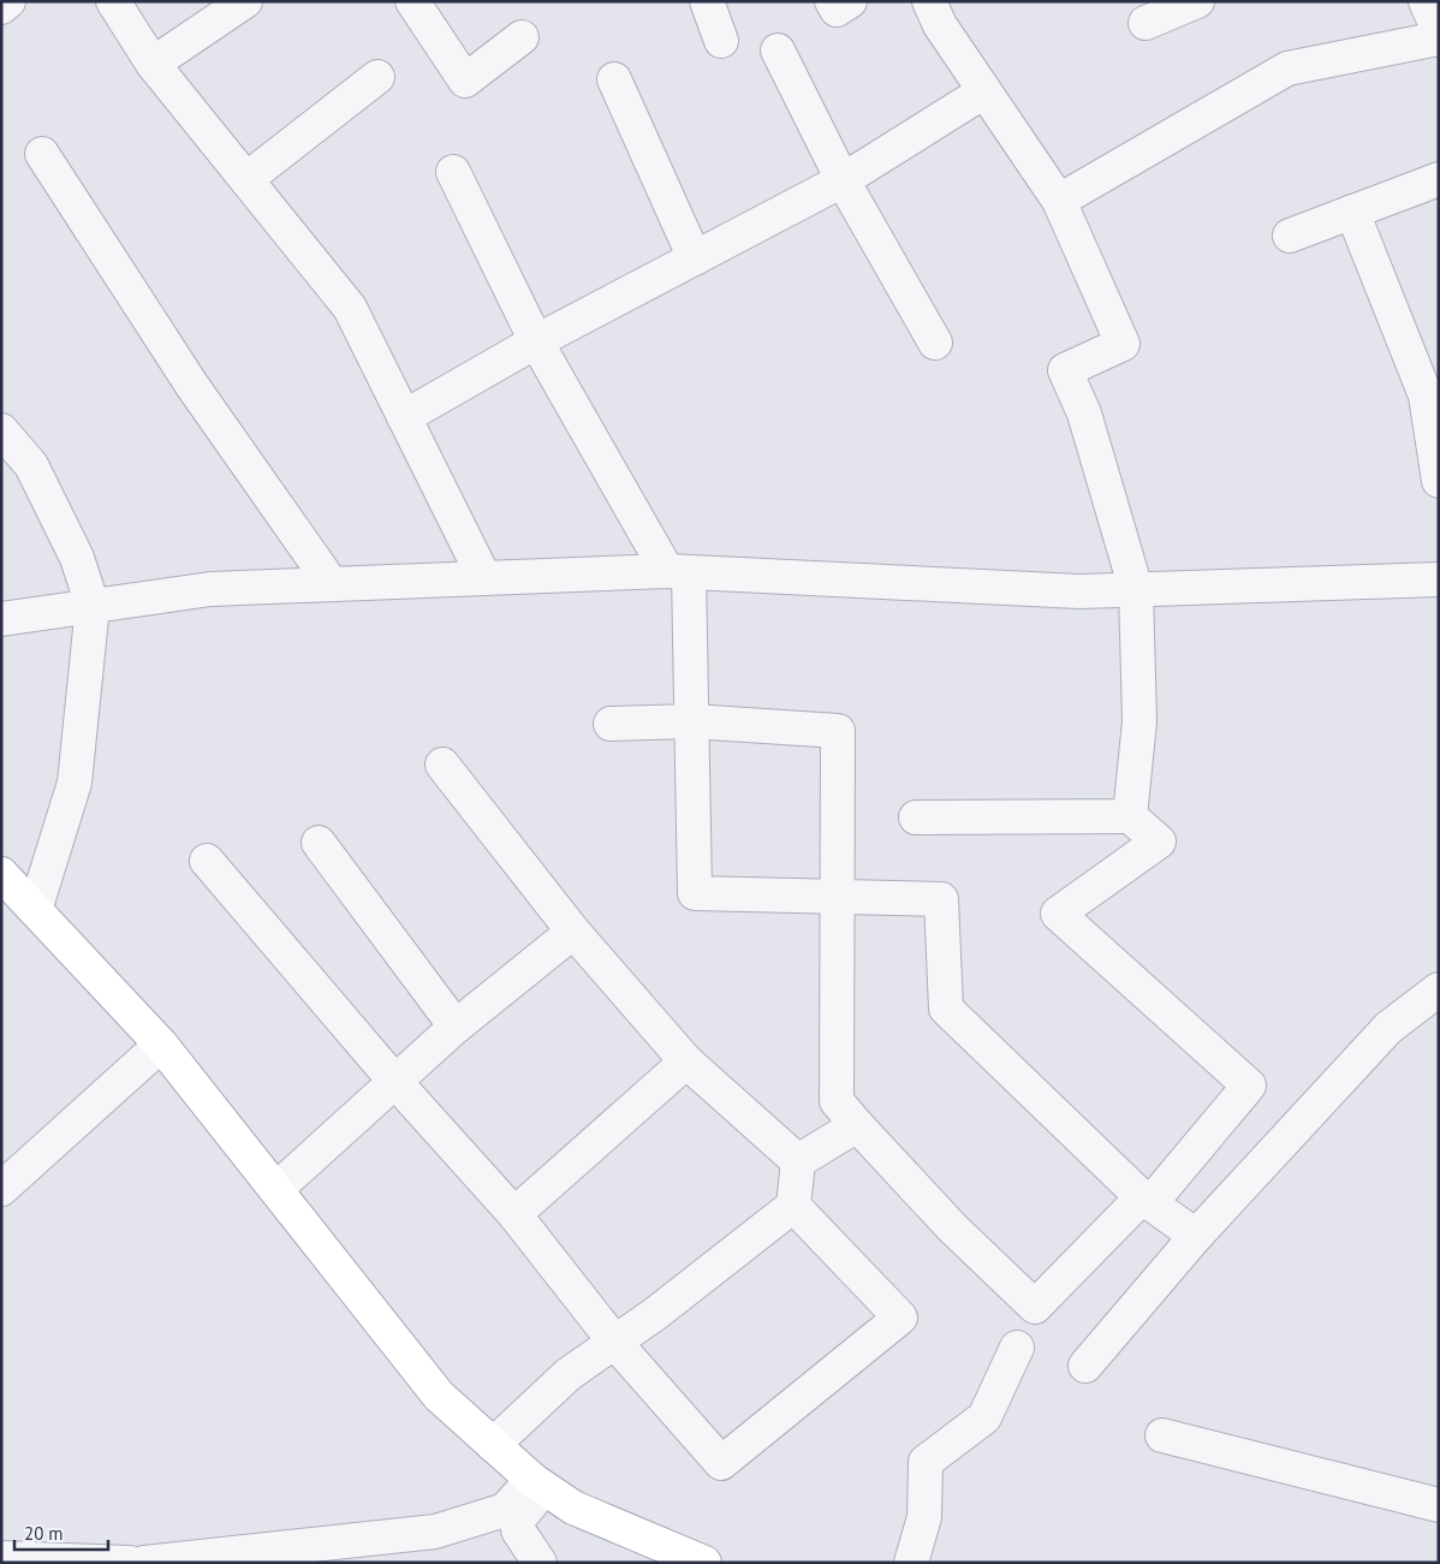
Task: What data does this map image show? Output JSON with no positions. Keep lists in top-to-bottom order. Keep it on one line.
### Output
{"scale_bar":"20 m"}
